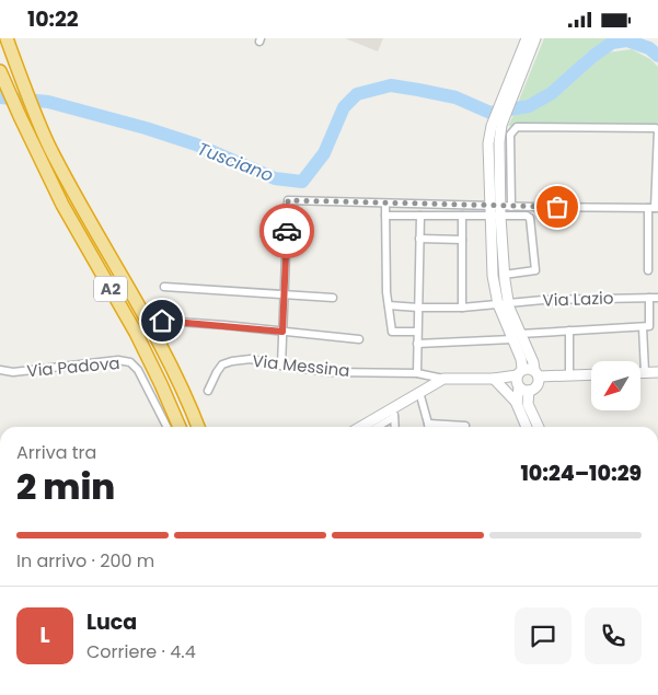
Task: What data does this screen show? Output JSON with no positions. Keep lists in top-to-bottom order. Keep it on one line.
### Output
{"streets":{"highway":["A2"],"street":["Via Lazio","Via Messina","Via Padova"]},"water":["Tusciano"],"north":"bottom left","page":{"status":"10:22","heading":["2 min","Arriva tra","10:24–10:29"],"panel":["Luca","Corriere · 4.4"],"bar":"In arrivo · 200 m","round":"L"}}
